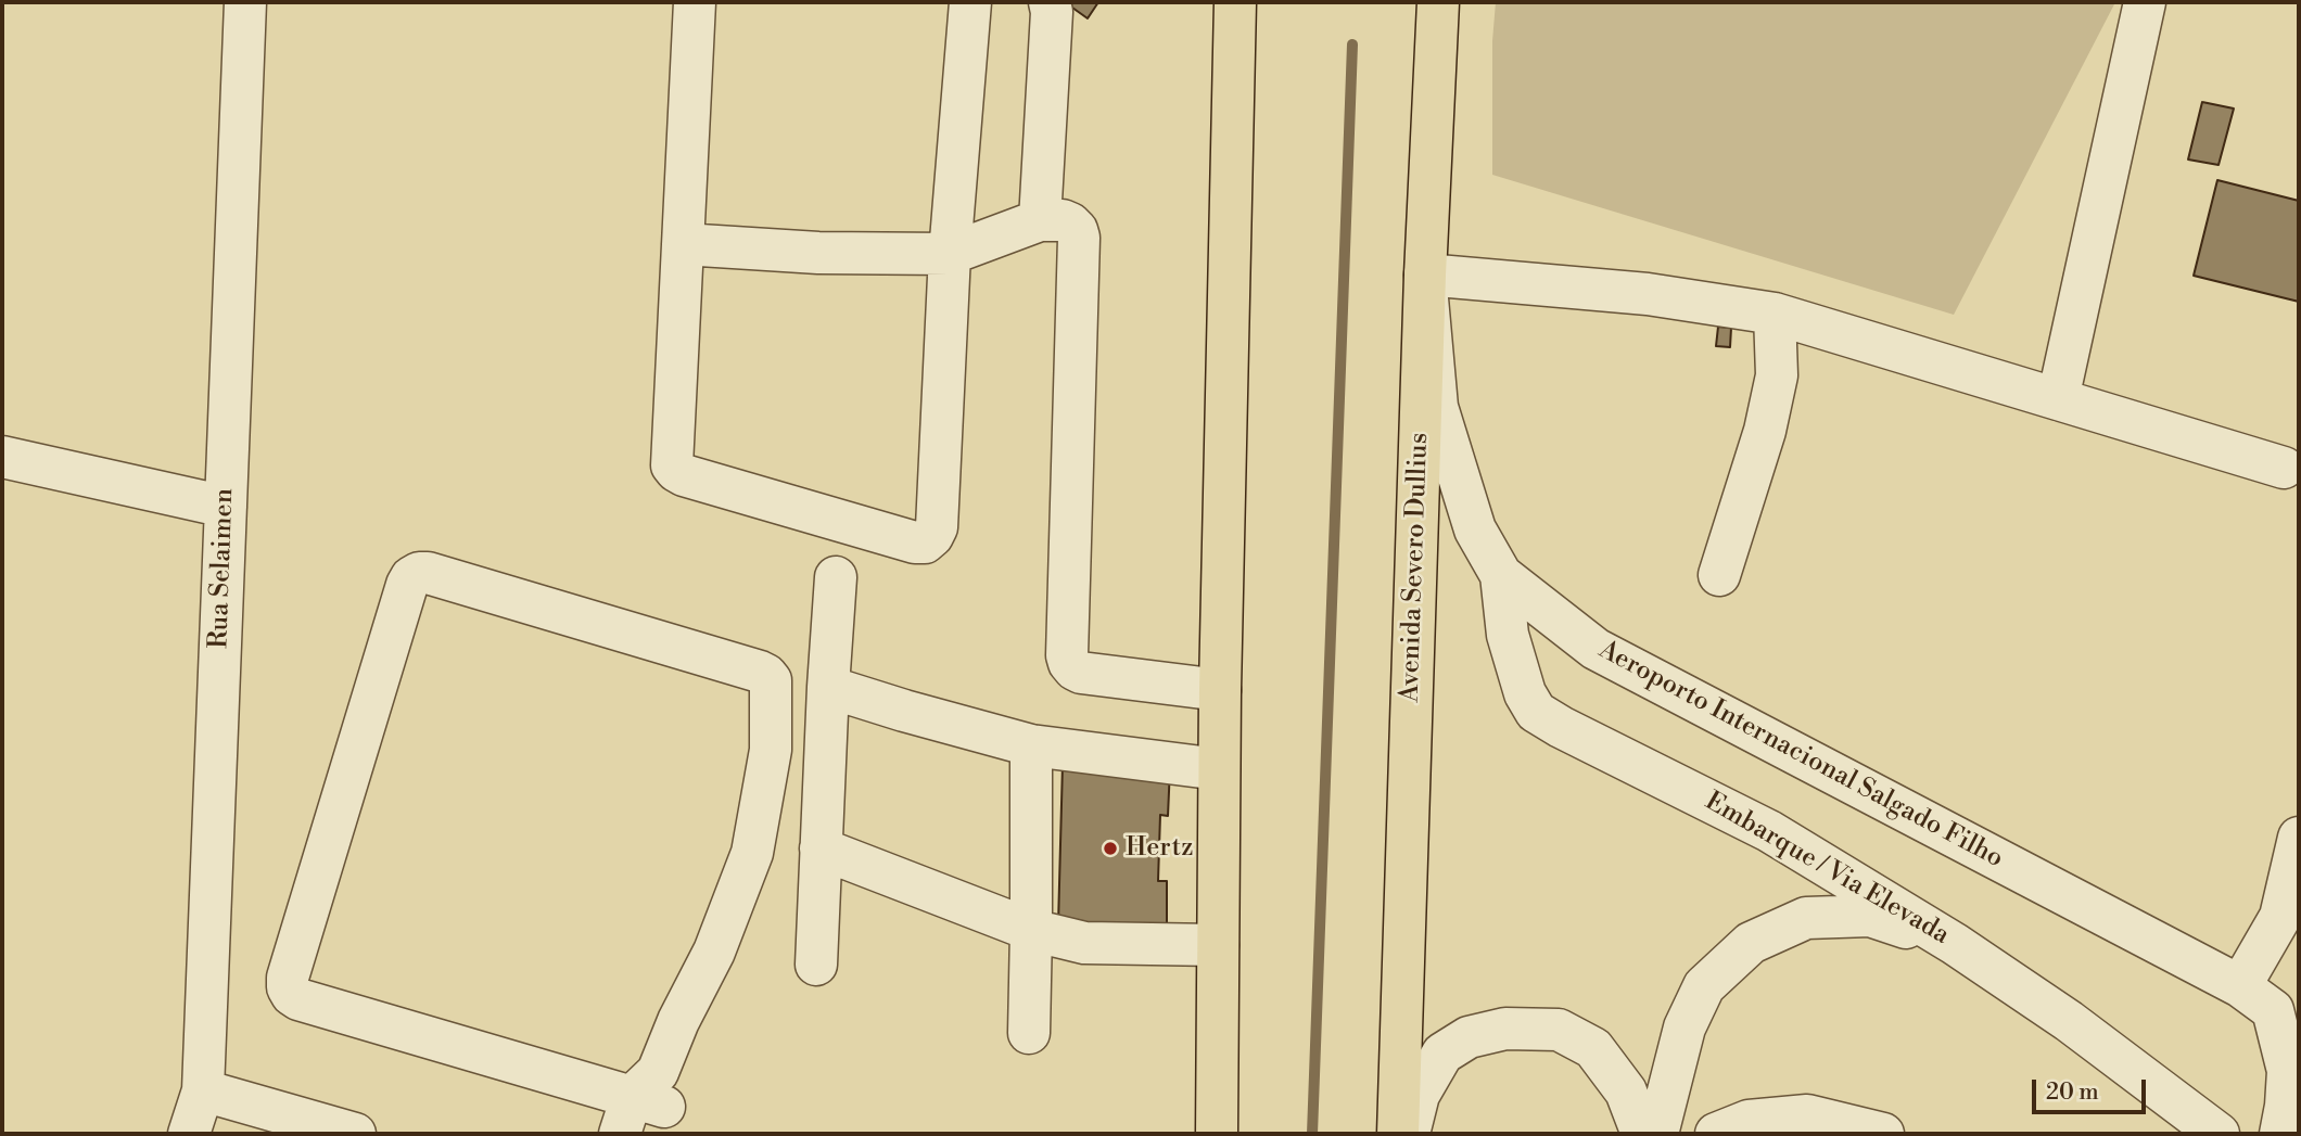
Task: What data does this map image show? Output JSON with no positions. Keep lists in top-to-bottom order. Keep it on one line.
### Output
{"streets":{"main road":["Avenida Severo Dullius"],"street":["Rua Selaimen","Aeroporto Internacional Salgado Filho","Embarque / Via Elevada"]},"crossings":[["Avenida Severo Dullius","Aeroporto Internacional Salgado Filho"],["Aeroporto Internacional Salgado Filho","Embarque / Via Elevada"]],"places":["Hertz"],"scale_bar":"20 m"}
